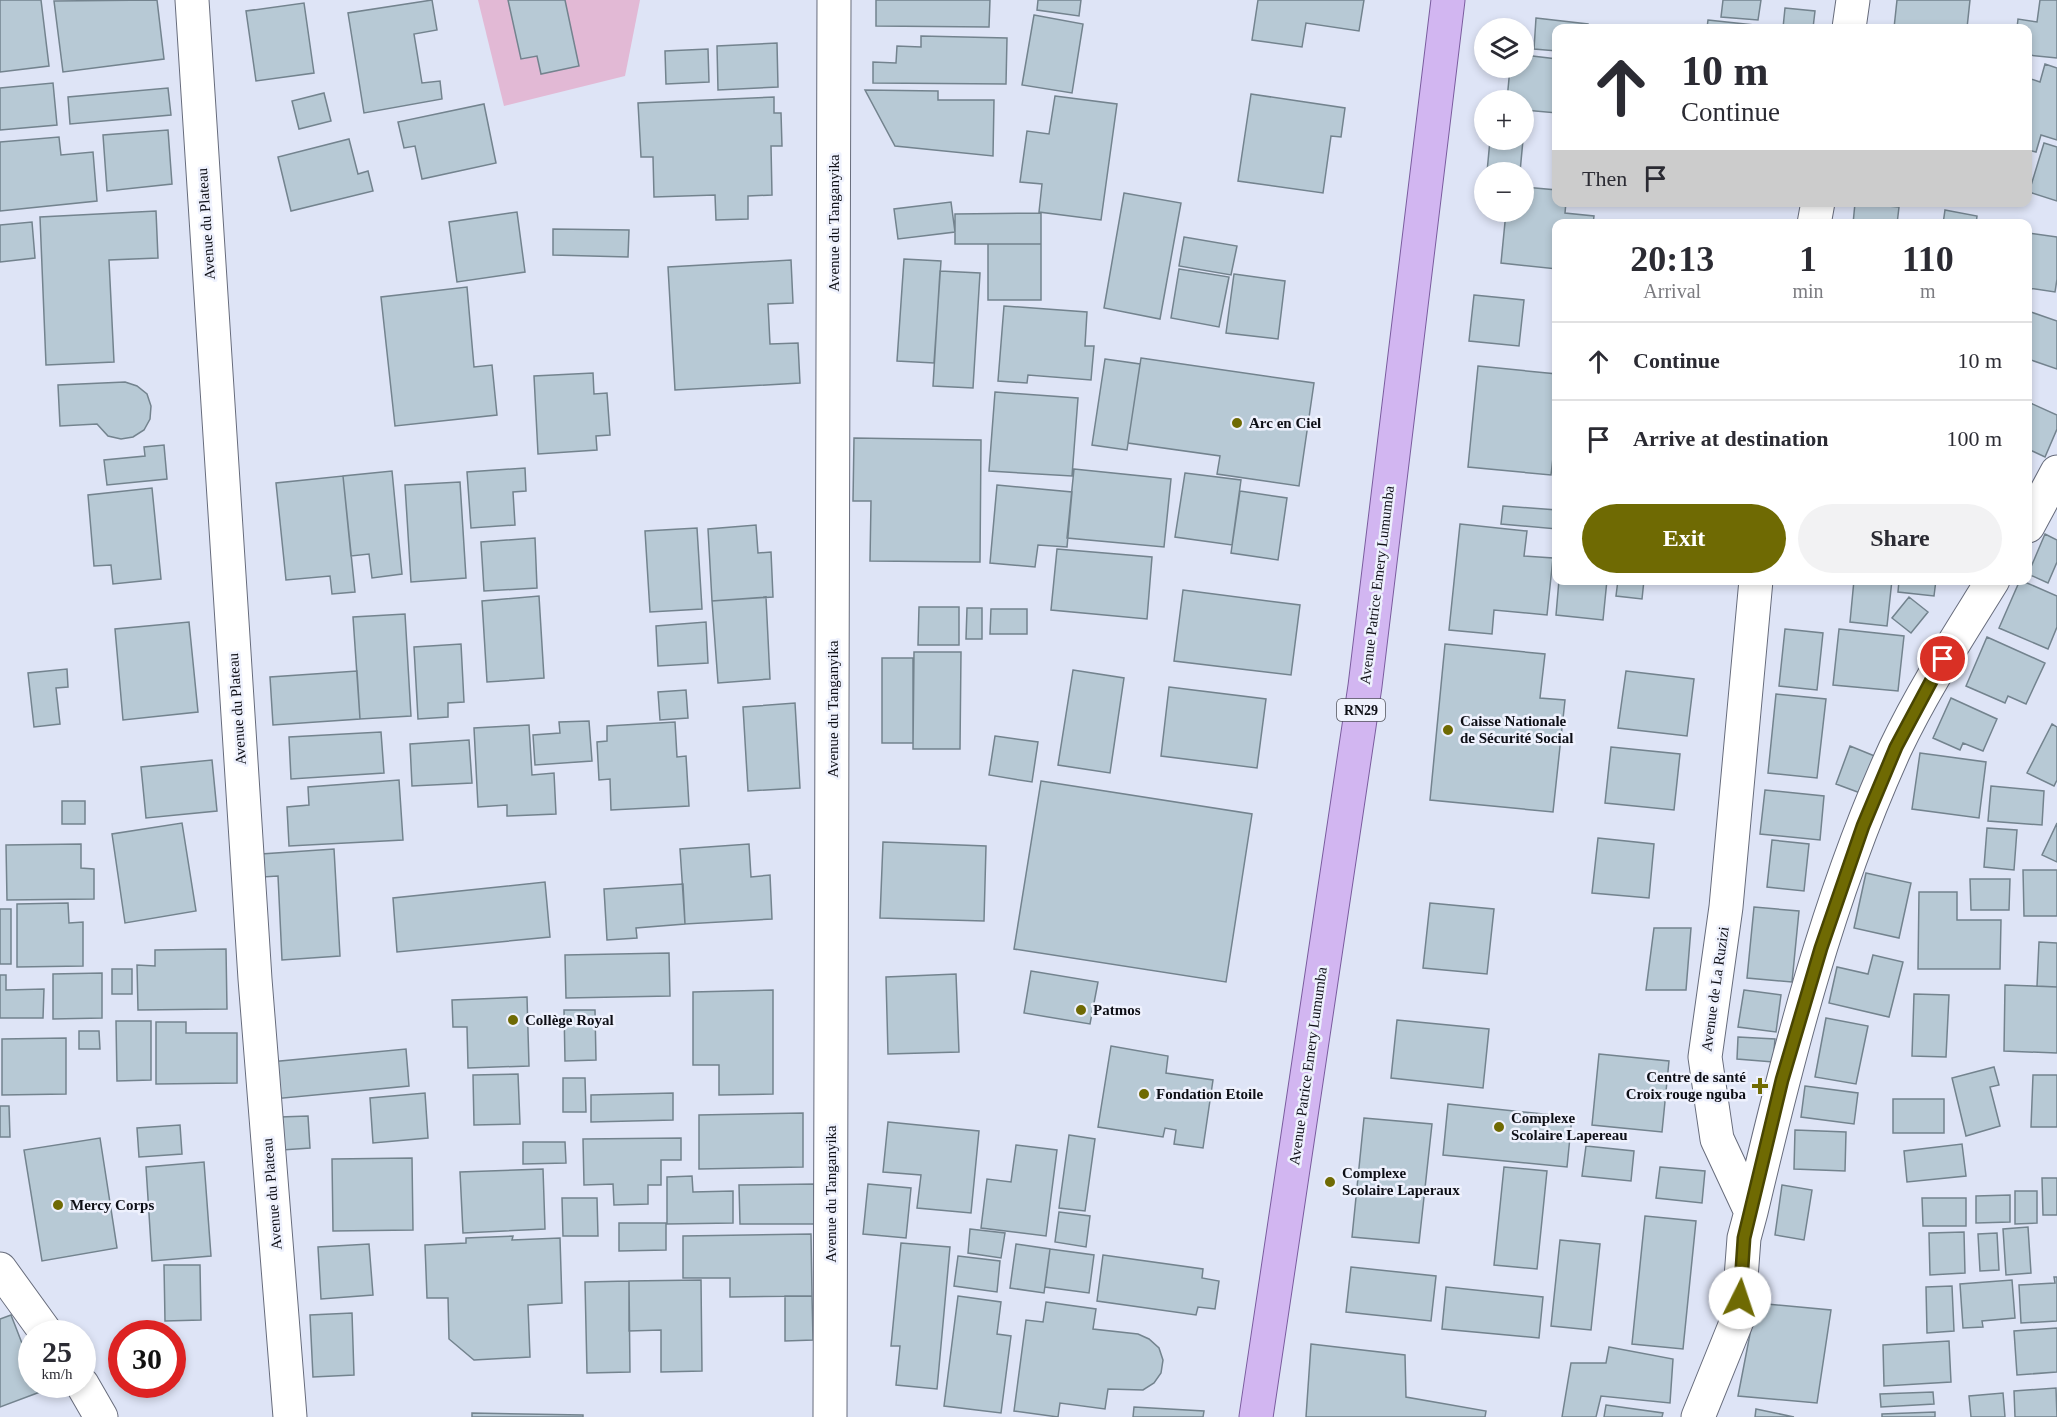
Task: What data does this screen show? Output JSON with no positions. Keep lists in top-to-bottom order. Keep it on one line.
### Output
{"streets":{"main road":["Avenue Patrice Emery Lumumba","RN29"],"street":["Avenue du Tanganyika","Avenue du Plateau","Avenue de La Ruzizi"]},"places":{"other":["Arc en Ciel","Caisse Nationale de Sécurité Social","Patmos","Collège Royal","Fondation Etoile","Complexe Scolaire Lapereau","Complexe Scolaire Laperaux","Mercy Corps"],"health":["Centre de santé Croix rouge nguba"]},"page":{"map_buttons":["+","−"],"turn":["10 m","Continue"],"then":"Then","eta":["20:13","Arrival","1","min","110","m"],"list":[{"name":"Continue","value":"10 m"},{"name":"Arrive at destination","value":"100 m"}],"buttons":["Exit","Share"],"speed":"25 km/h","limit":"30"}}
